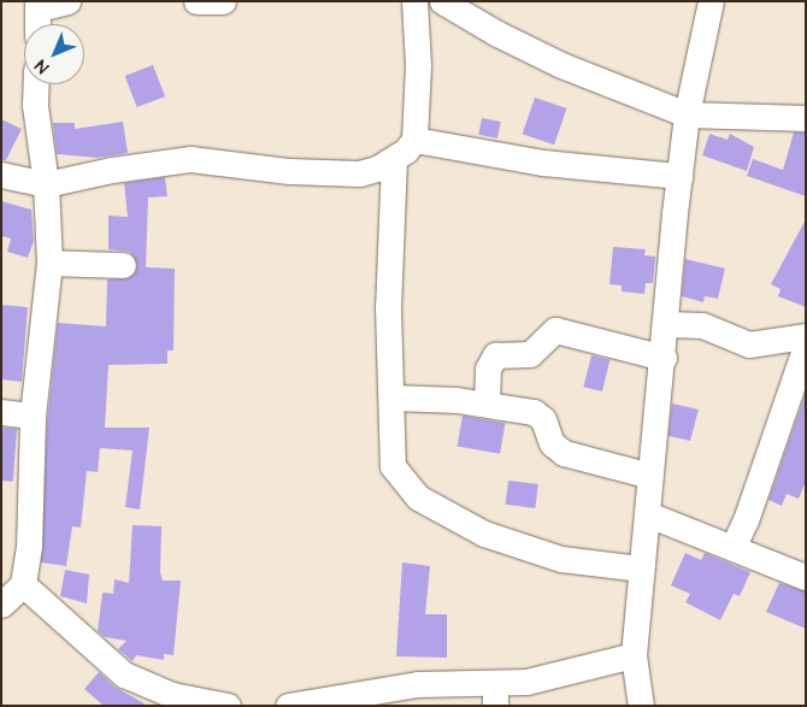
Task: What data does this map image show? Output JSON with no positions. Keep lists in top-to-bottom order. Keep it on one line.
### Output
{"north":"bottom left"}
